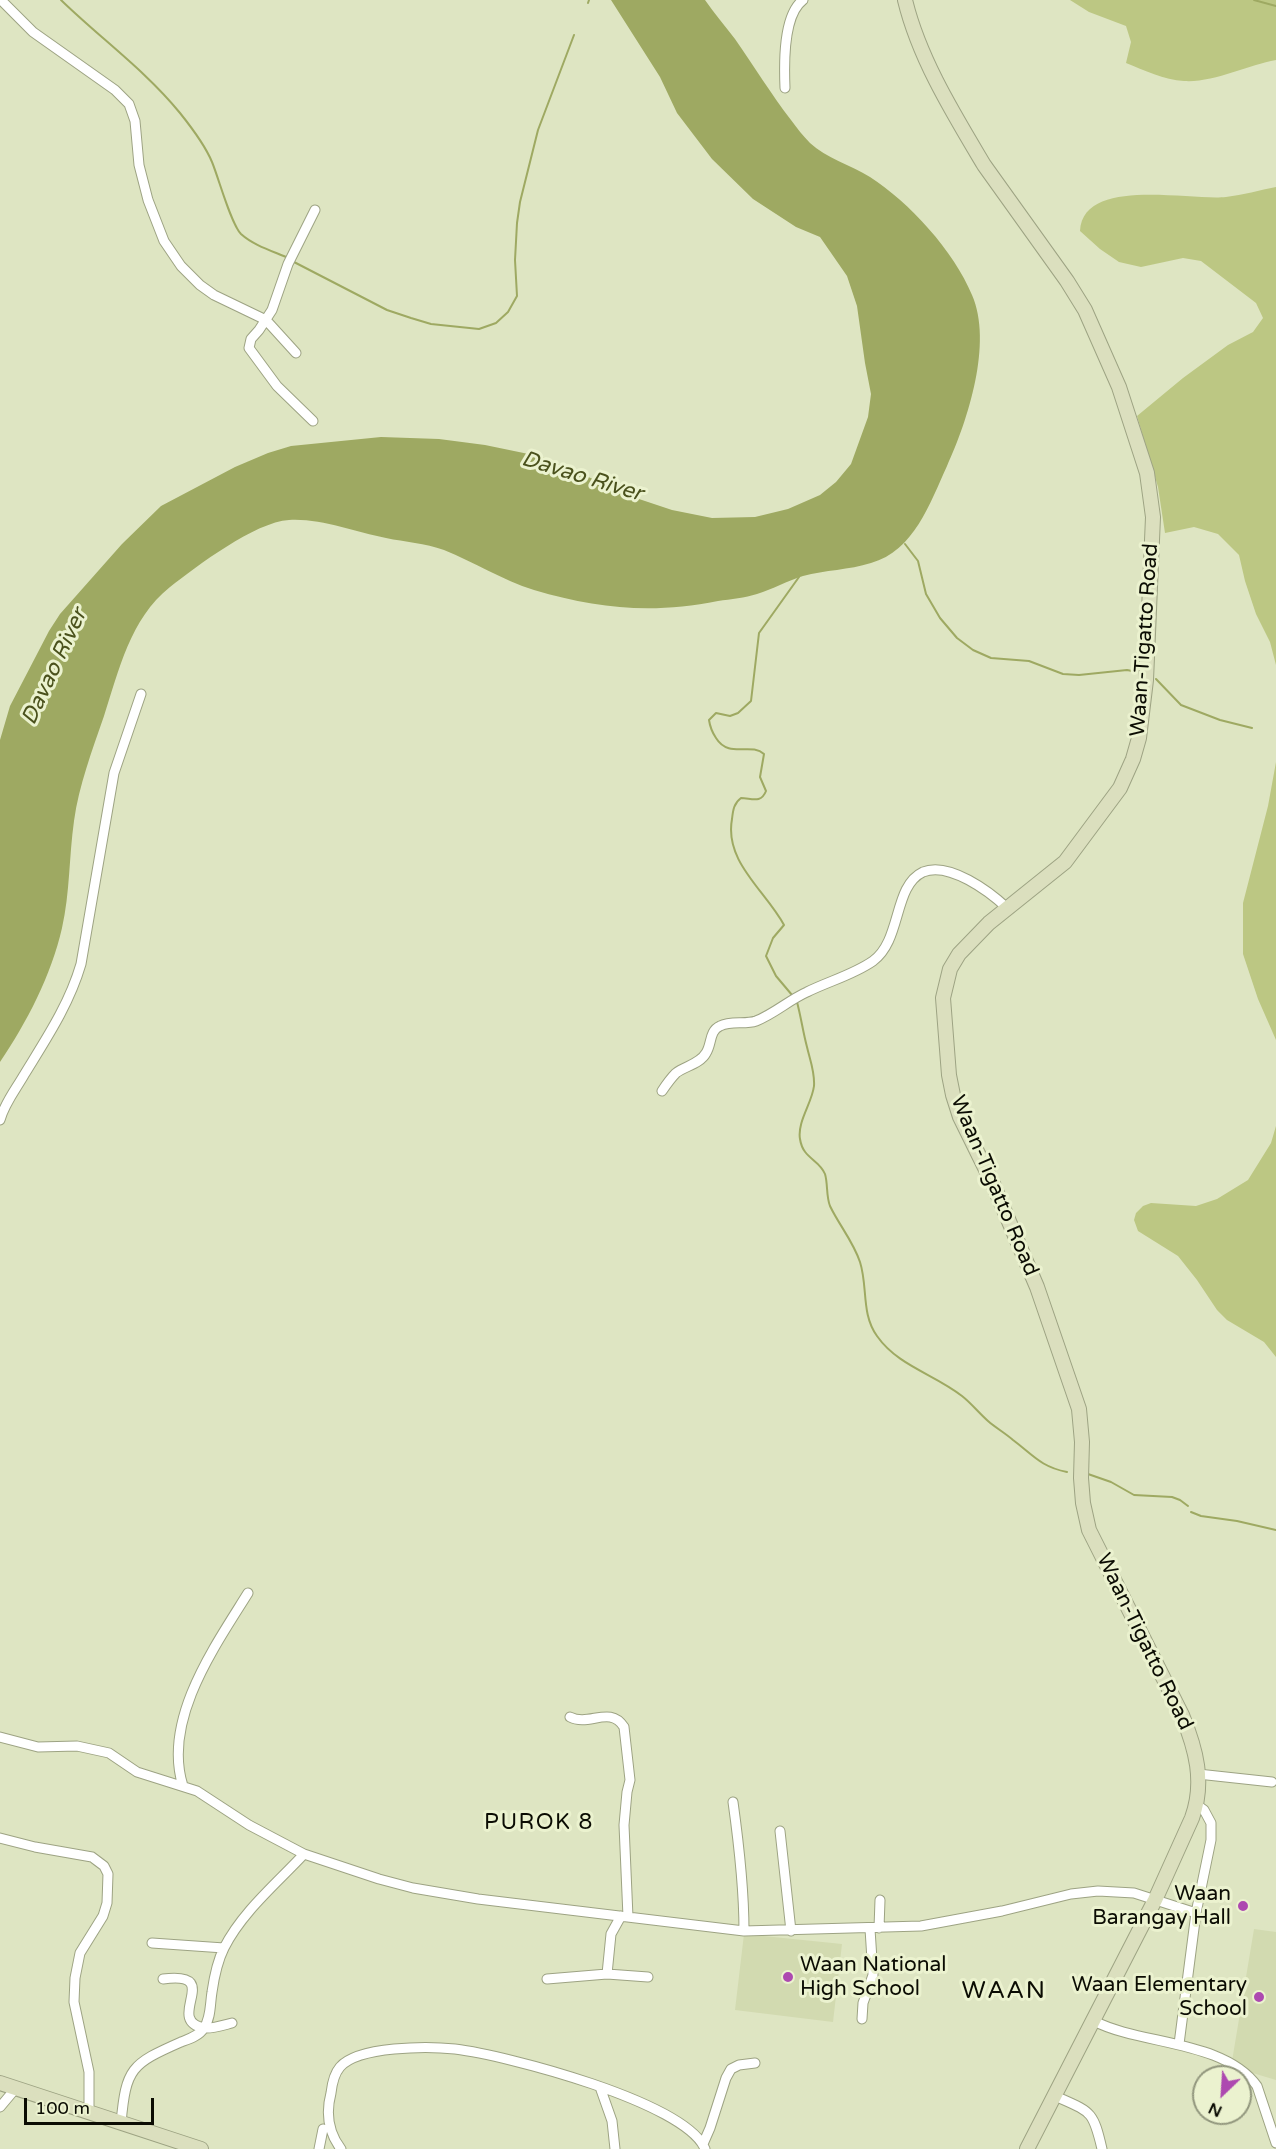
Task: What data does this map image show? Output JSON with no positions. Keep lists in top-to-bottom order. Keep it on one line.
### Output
{"streets":{"street":["Waan-Tigatto Road"]},"districts":["PUROK 8","WAAN"],"water":["Davao River"],"places":["Waan Barangay Hall","Waan National High School","Waan Elementary School"],"scale_bar":"100 m","north":"bottom left"}
